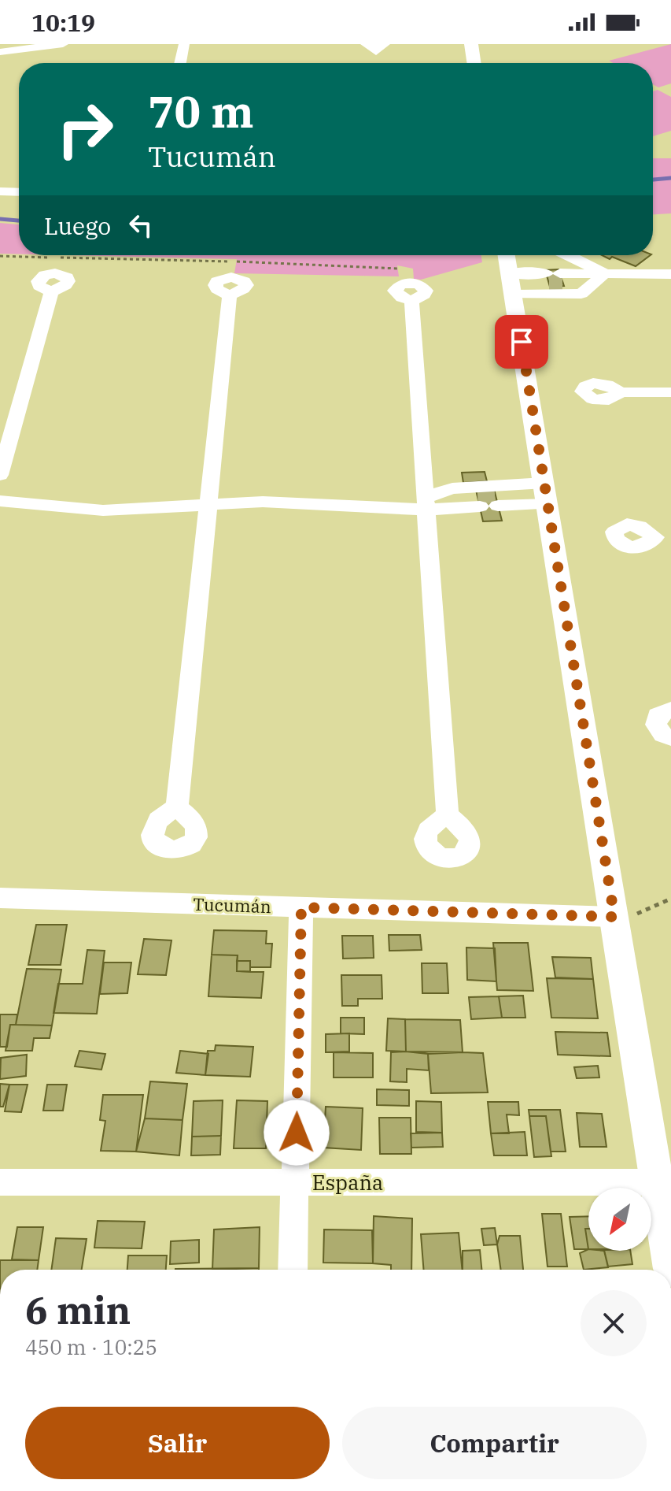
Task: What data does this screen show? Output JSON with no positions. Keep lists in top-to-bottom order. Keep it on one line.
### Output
{"streets":{"street":["Tucumán","España"]},"north":"bottom left","page":{"status":"10:19","turn":["70 m","Tucumán"],"then":"Luego","heading":["6 min","450 m · 10:25"],"buttons":["Salir","Compartir"]}}
